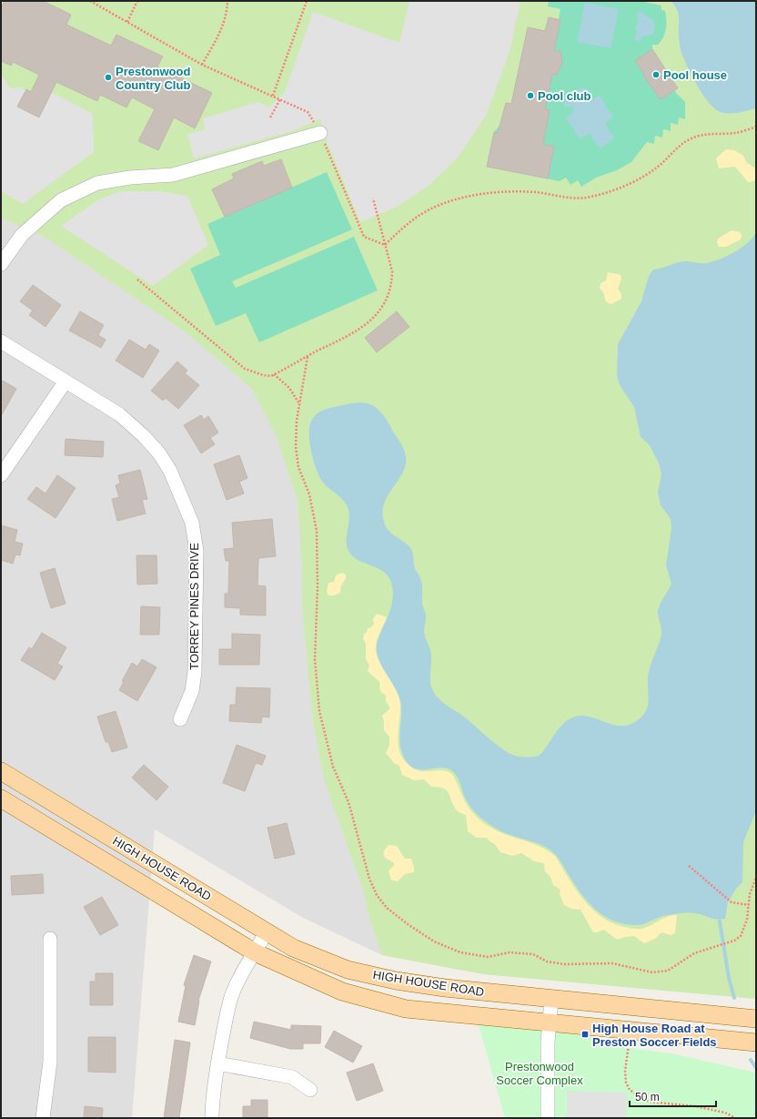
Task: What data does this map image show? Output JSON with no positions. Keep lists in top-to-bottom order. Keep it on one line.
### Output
{"streets":{"main road":["HIGH HOUSE ROAD"],"street":["TORREY PINES DRIVE"]},"parks":["Prestonwood Soccer Complex"],"places":{"other":["Pool house","Prestonwood Country Club","Pool club"],"transit":["High House Road at Preston Soccer Fields"]},"scale_bar":"50 m"}
